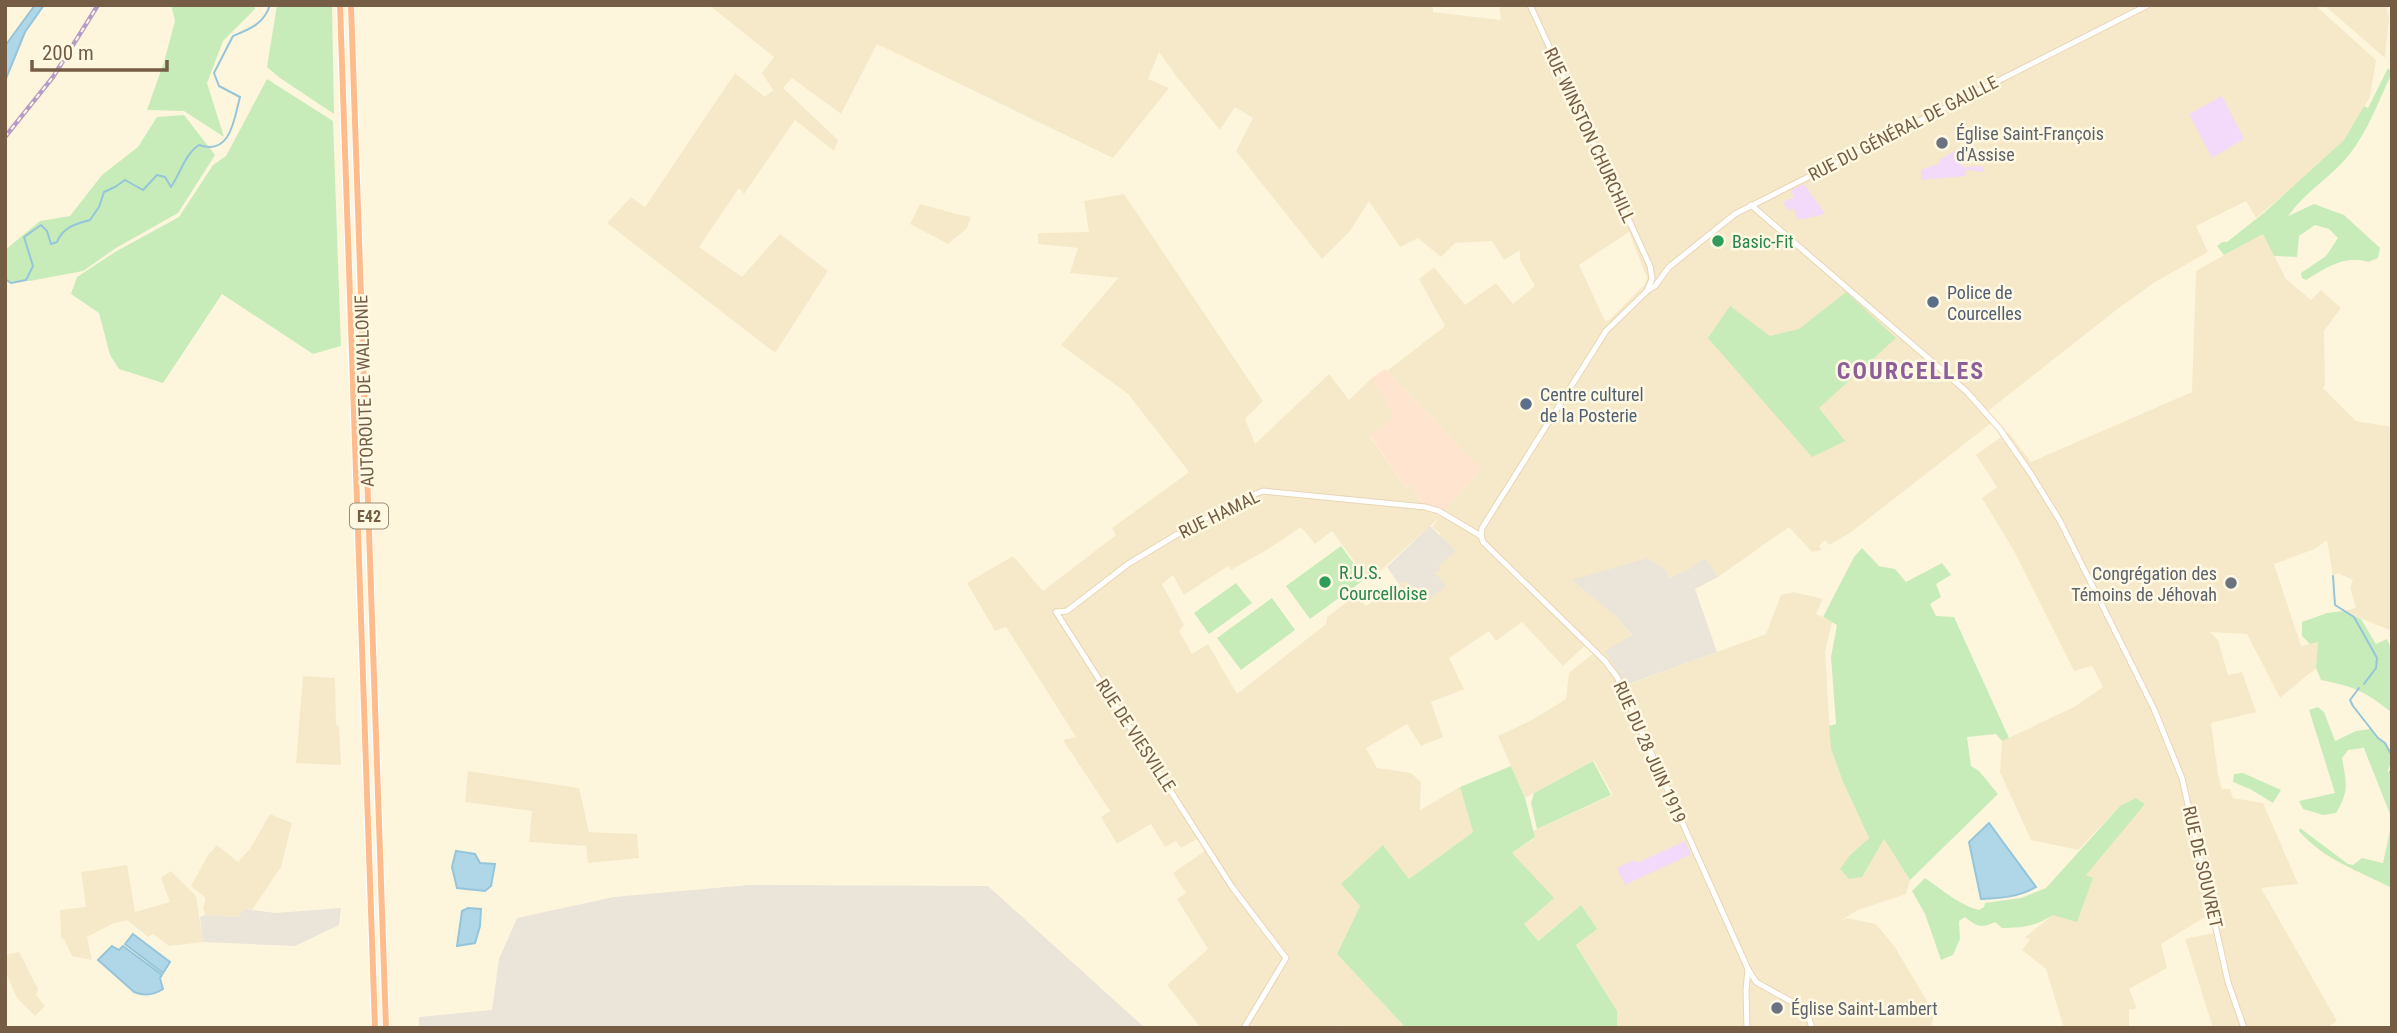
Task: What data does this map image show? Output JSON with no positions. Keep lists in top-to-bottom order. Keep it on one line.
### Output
{"streets":{"highway":["AUTOROUTE DE WALLONIE","E42"],"main road":["RUE DU GÉNÉRAL DE GAULLE","RUE WINSTON CHURCHILL","RUE HAMAL","RUE DE VIESVILLE","RUE DU 28 JUIN 1919","RUE DE SOUVRET"]},"crossings":[["RUE DU GÉNÉRAL DE GAULLE","RUE WINSTON CHURCHILL"],["RUE DU GÉNÉRAL DE GAULLE","RUE HAMAL"],["RUE DU GÉNÉRAL DE GAULLE","RUE DE SOUVRET"],["RUE HAMAL","RUE DE VIESVILLE"],["RUE HAMAL","RUE DU 28 JUIN 1919"]],"districts":["COURCELLES"],"places":["Église Saint-François d'Assise","Basic-Fit","Police de Courcelles","Centre culturel de la Posterie","R.U.S. Courcelloise","Congrégation des Témoins de Jéhovah","Église Saint-Lambert"],"scale_bar":"200 m"}
